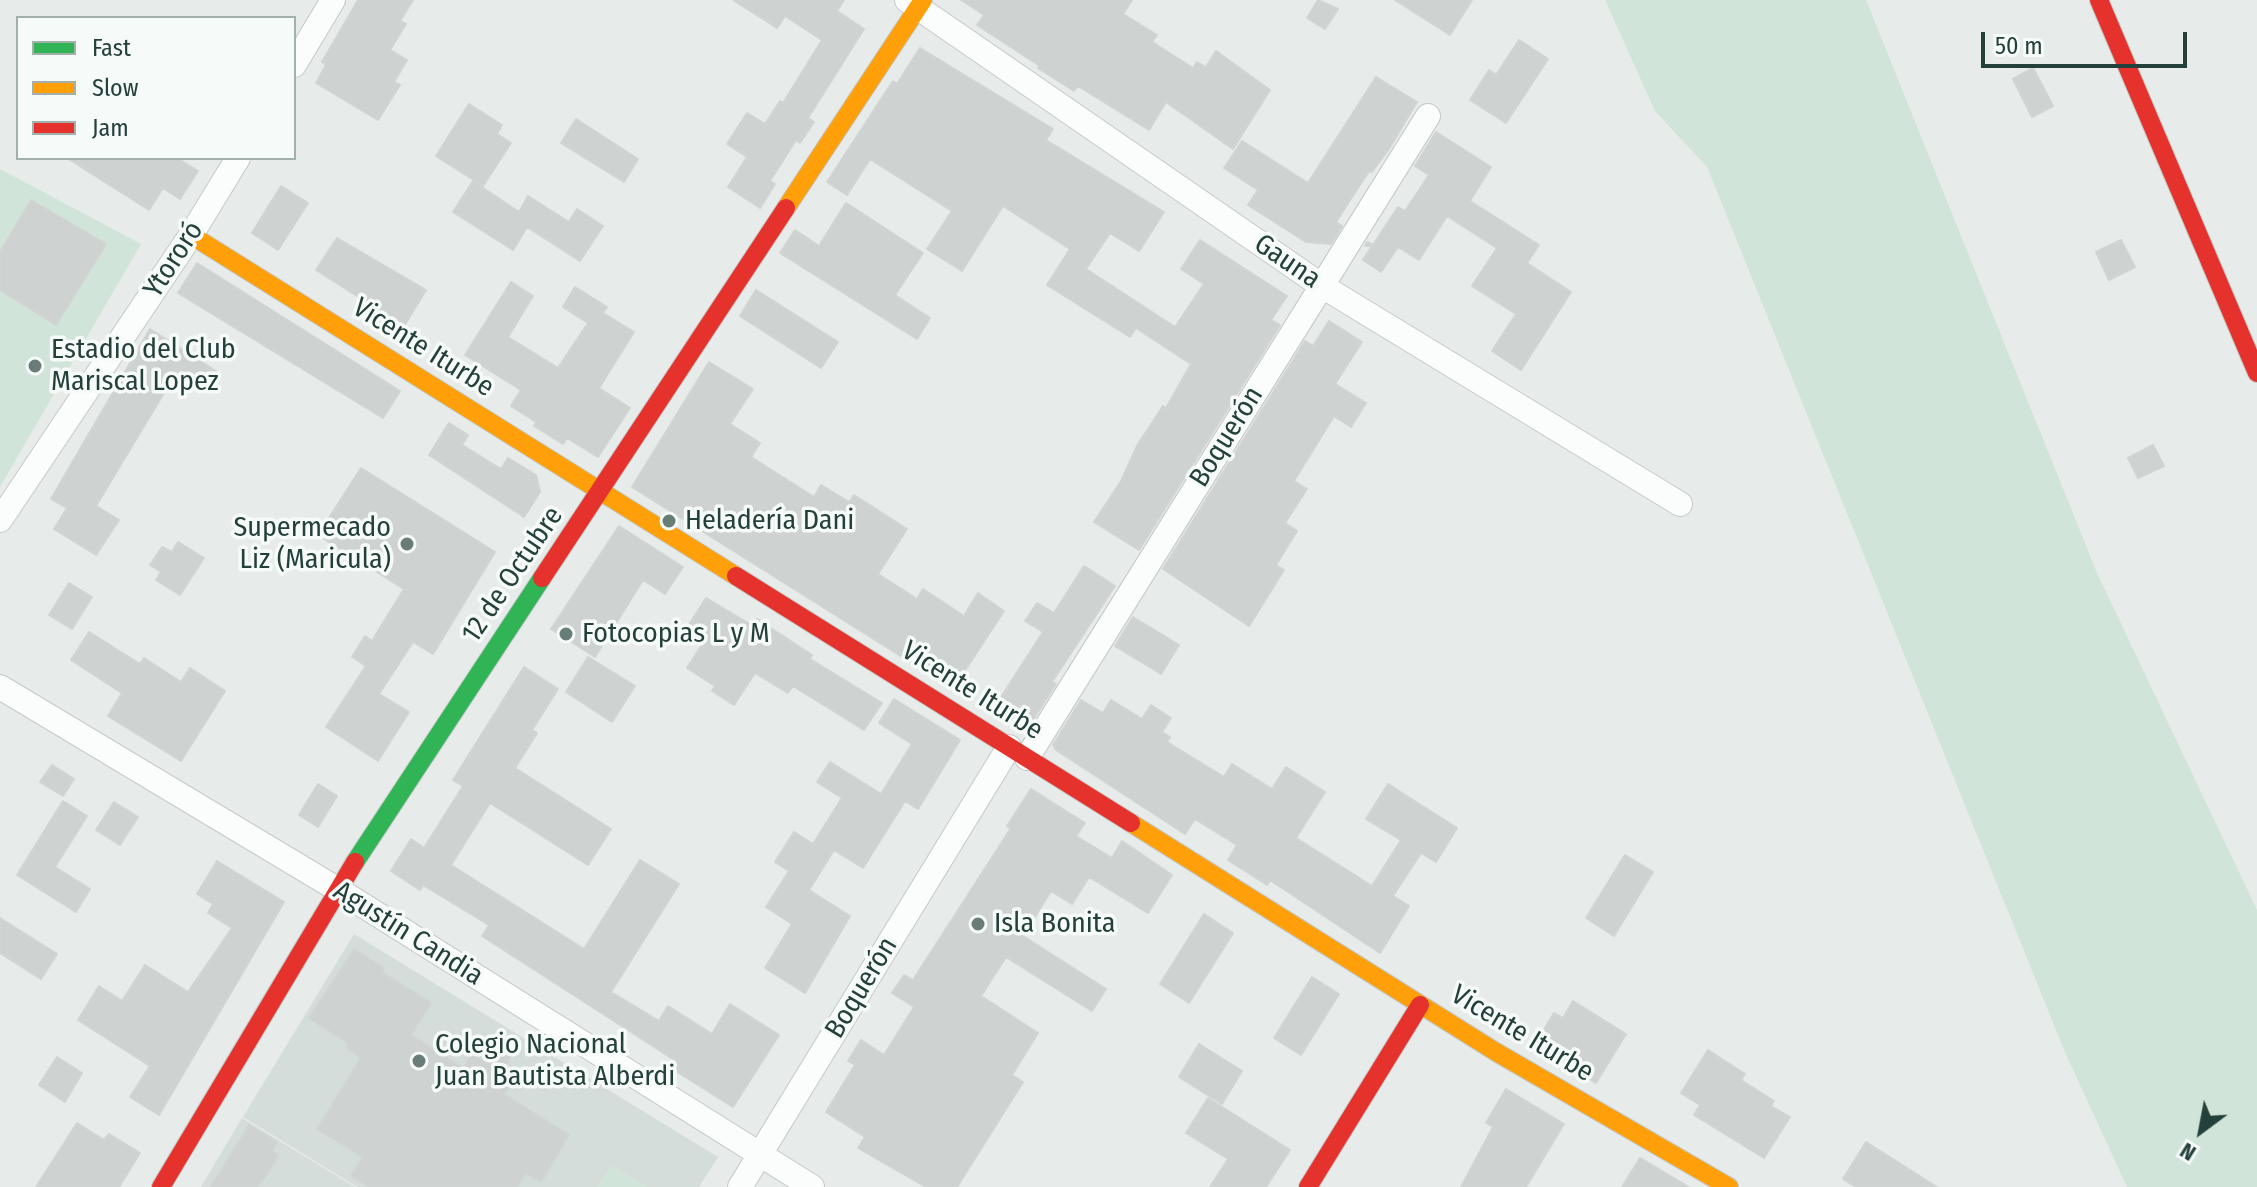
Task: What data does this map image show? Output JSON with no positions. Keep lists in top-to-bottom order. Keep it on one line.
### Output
{"streets":{"street":["Ytororó","Gauna","Vicente Iturbe","Boquerón","12 de Octubre","Agustín Candia"]},"crossings":[["Ytororó","Vicente Iturbe"],["Gauna","Boquerón"],["Gauna","12 de Octubre"],["Vicente Iturbe","Boquerón"],["Vicente Iturbe","12 de Octubre"],["Boquerón","Agustín Candia"],["12 de Octubre","Agustín Candia"]],"places":["Estadio del Club Mariscal Lopez","Heladería Dani","Supermecado Liz (Maricula)","Fotocopias L y M","Isla Bonita","Colegio Nacional Juan Bautista Alberdi"],"legend":["Fast","Slow","Jam"],"scale_bar":"50 m","north":"bottom left"}
